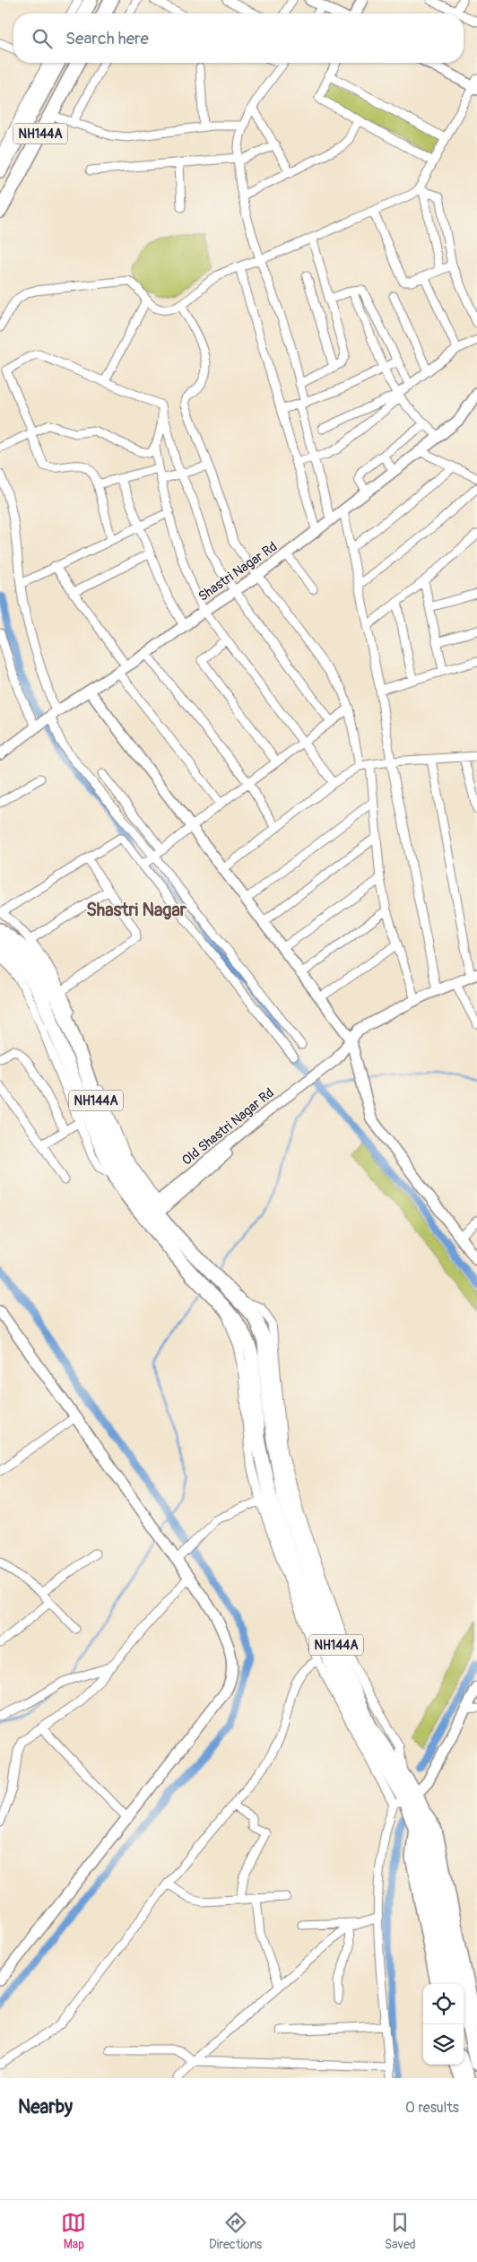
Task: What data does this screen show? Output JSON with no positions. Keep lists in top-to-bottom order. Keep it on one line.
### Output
{"streets":{"highway":["NH144A"],"street":["Shastri Nagar Rd","Old Shastri Nagar Rd"]},"crossings":[["NH144A","Old Shastri Nagar Rd"]],"districts":["Shastri Nagar"],"page":{"search":"Search here","heading":["Nearby","0 results"],"nav":["Map","Directions","Saved"]}}
